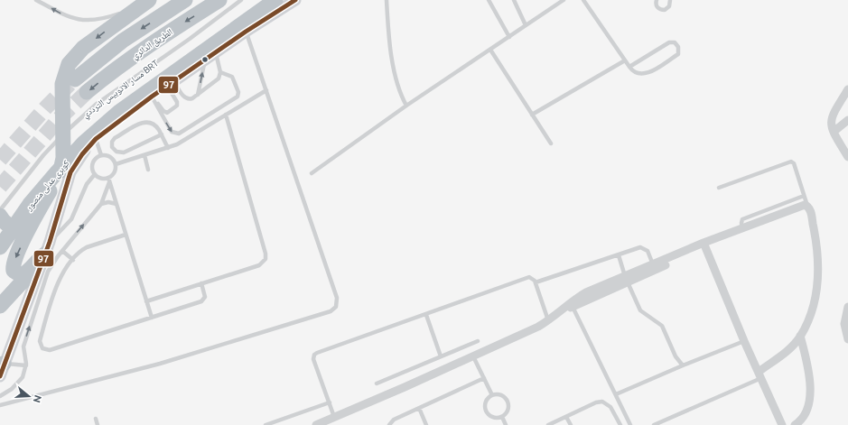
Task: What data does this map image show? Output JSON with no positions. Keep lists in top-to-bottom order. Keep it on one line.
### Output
{"streets":{"highway":["الطريق الدائري","كوبرى عدلى منصور"],"lane":["مسار الاتوبيس الترددي BRT"]},"one_way":["الطريق الدائري"],"lines":["transit line 97"],"north":"right"}
